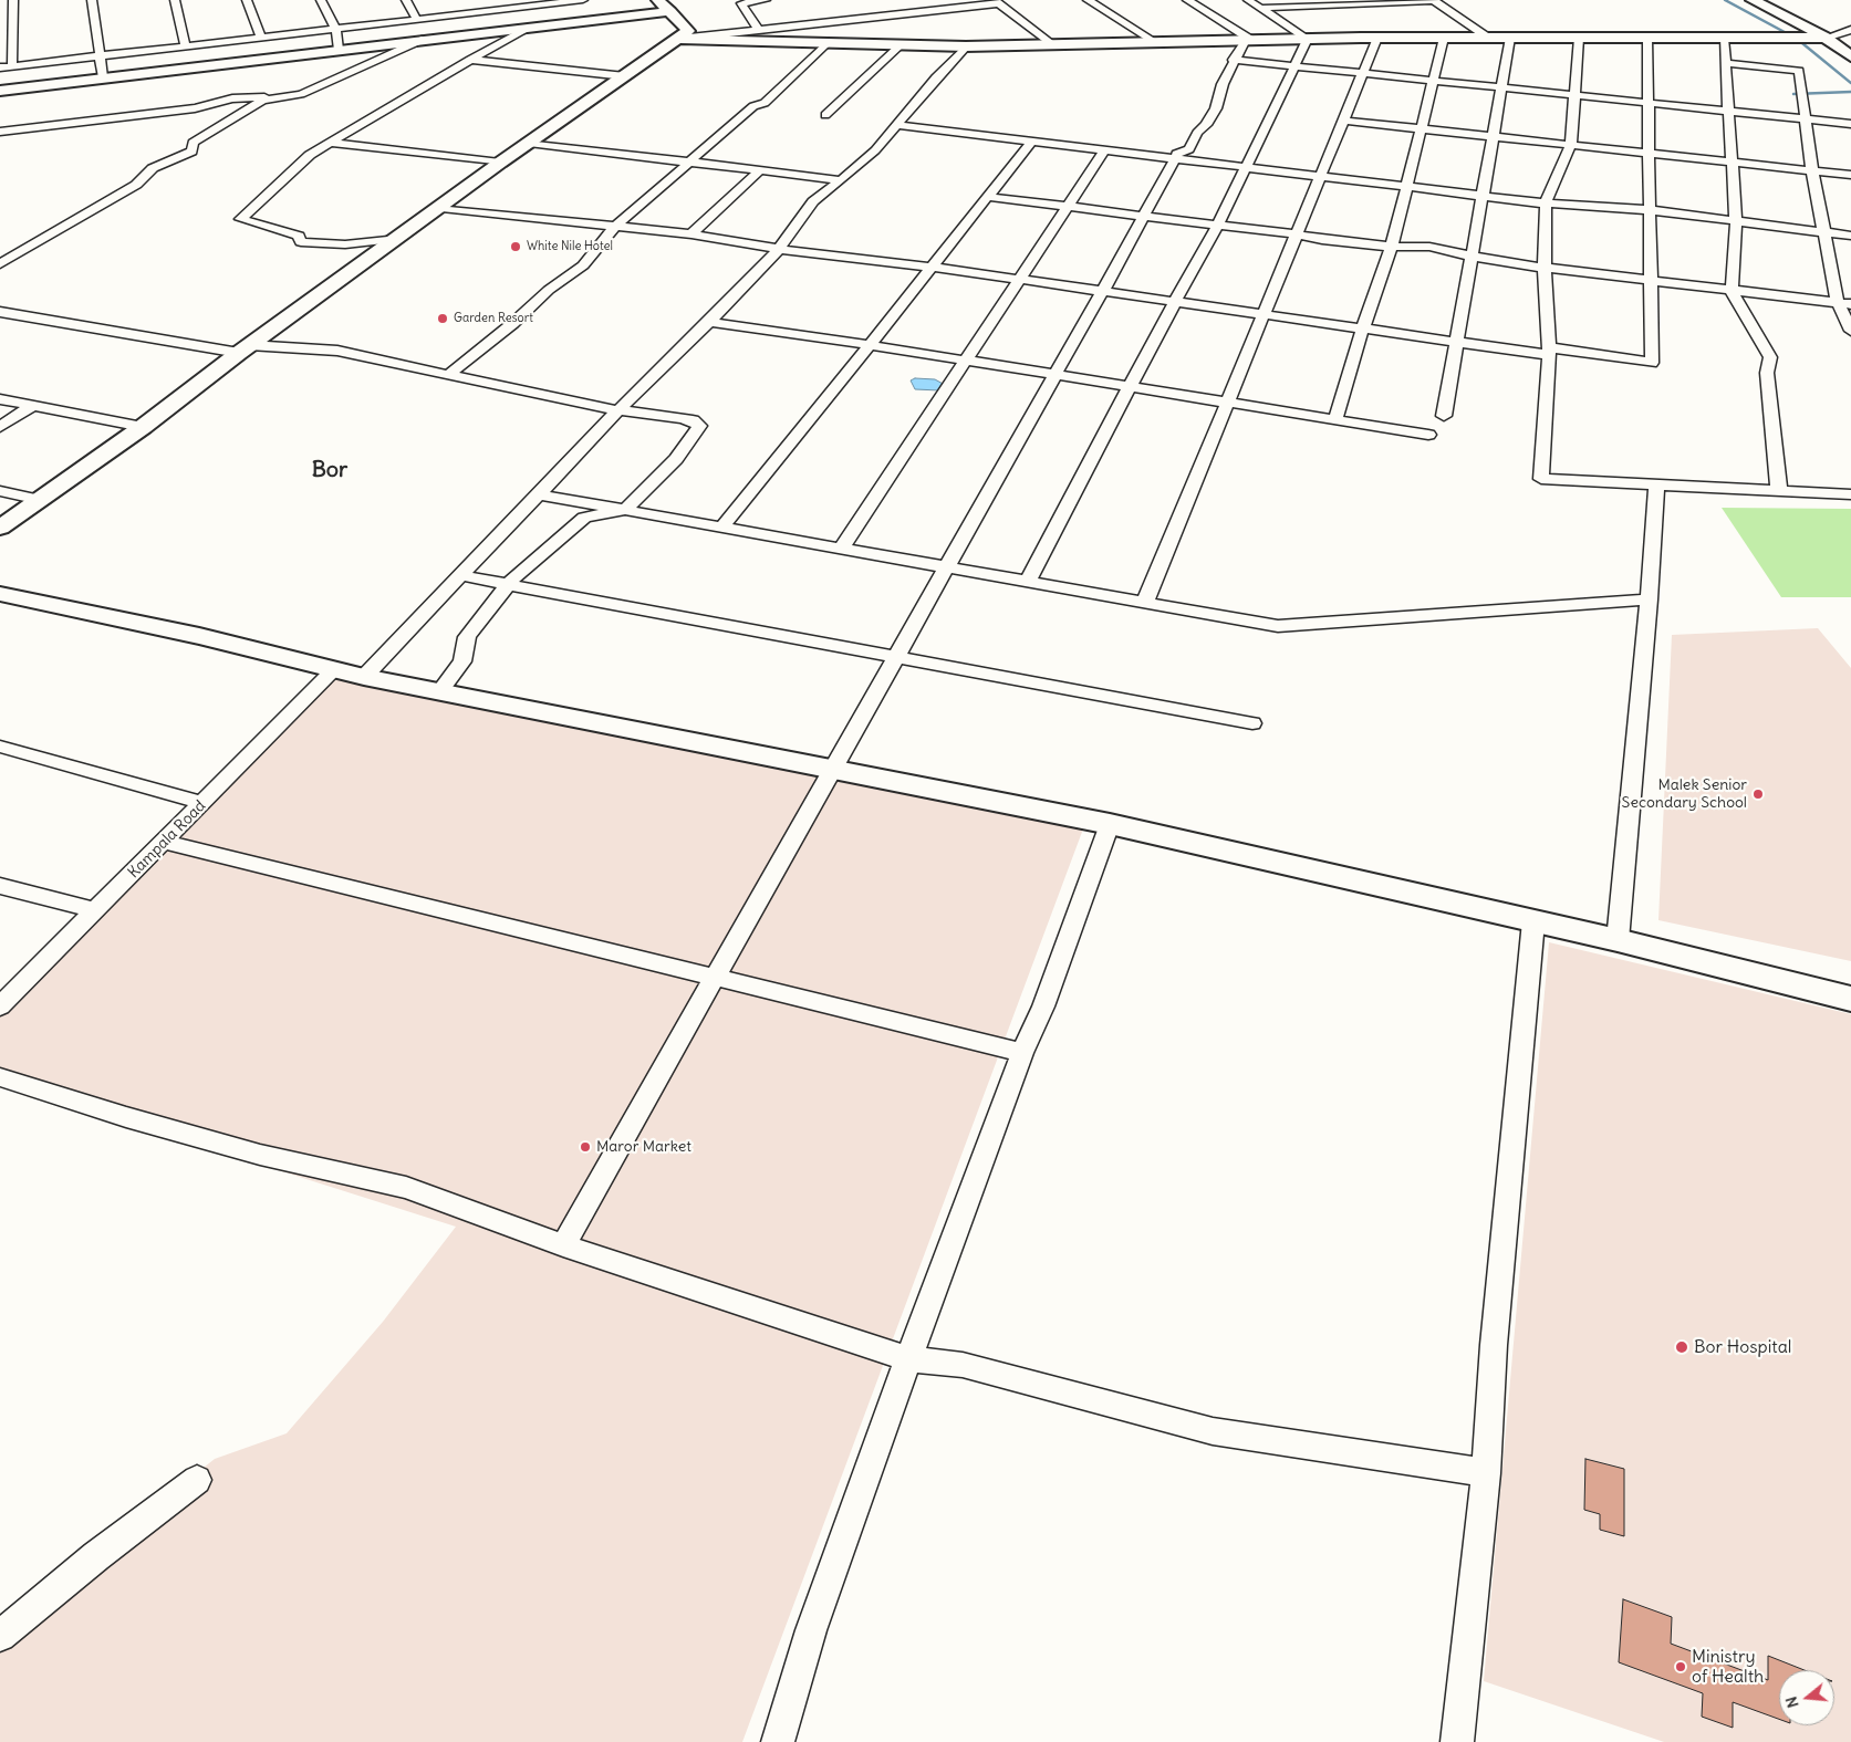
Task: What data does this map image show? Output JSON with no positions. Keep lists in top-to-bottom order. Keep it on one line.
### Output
{"streets":{"street":["Kampala Road"]},"districts":["Bor"],"places":["White Nile Hotel","Garden Resort","Malek Senior Secondary School","Maror Market","Bor Hospital","Ministry of Health"],"north":"left"}
